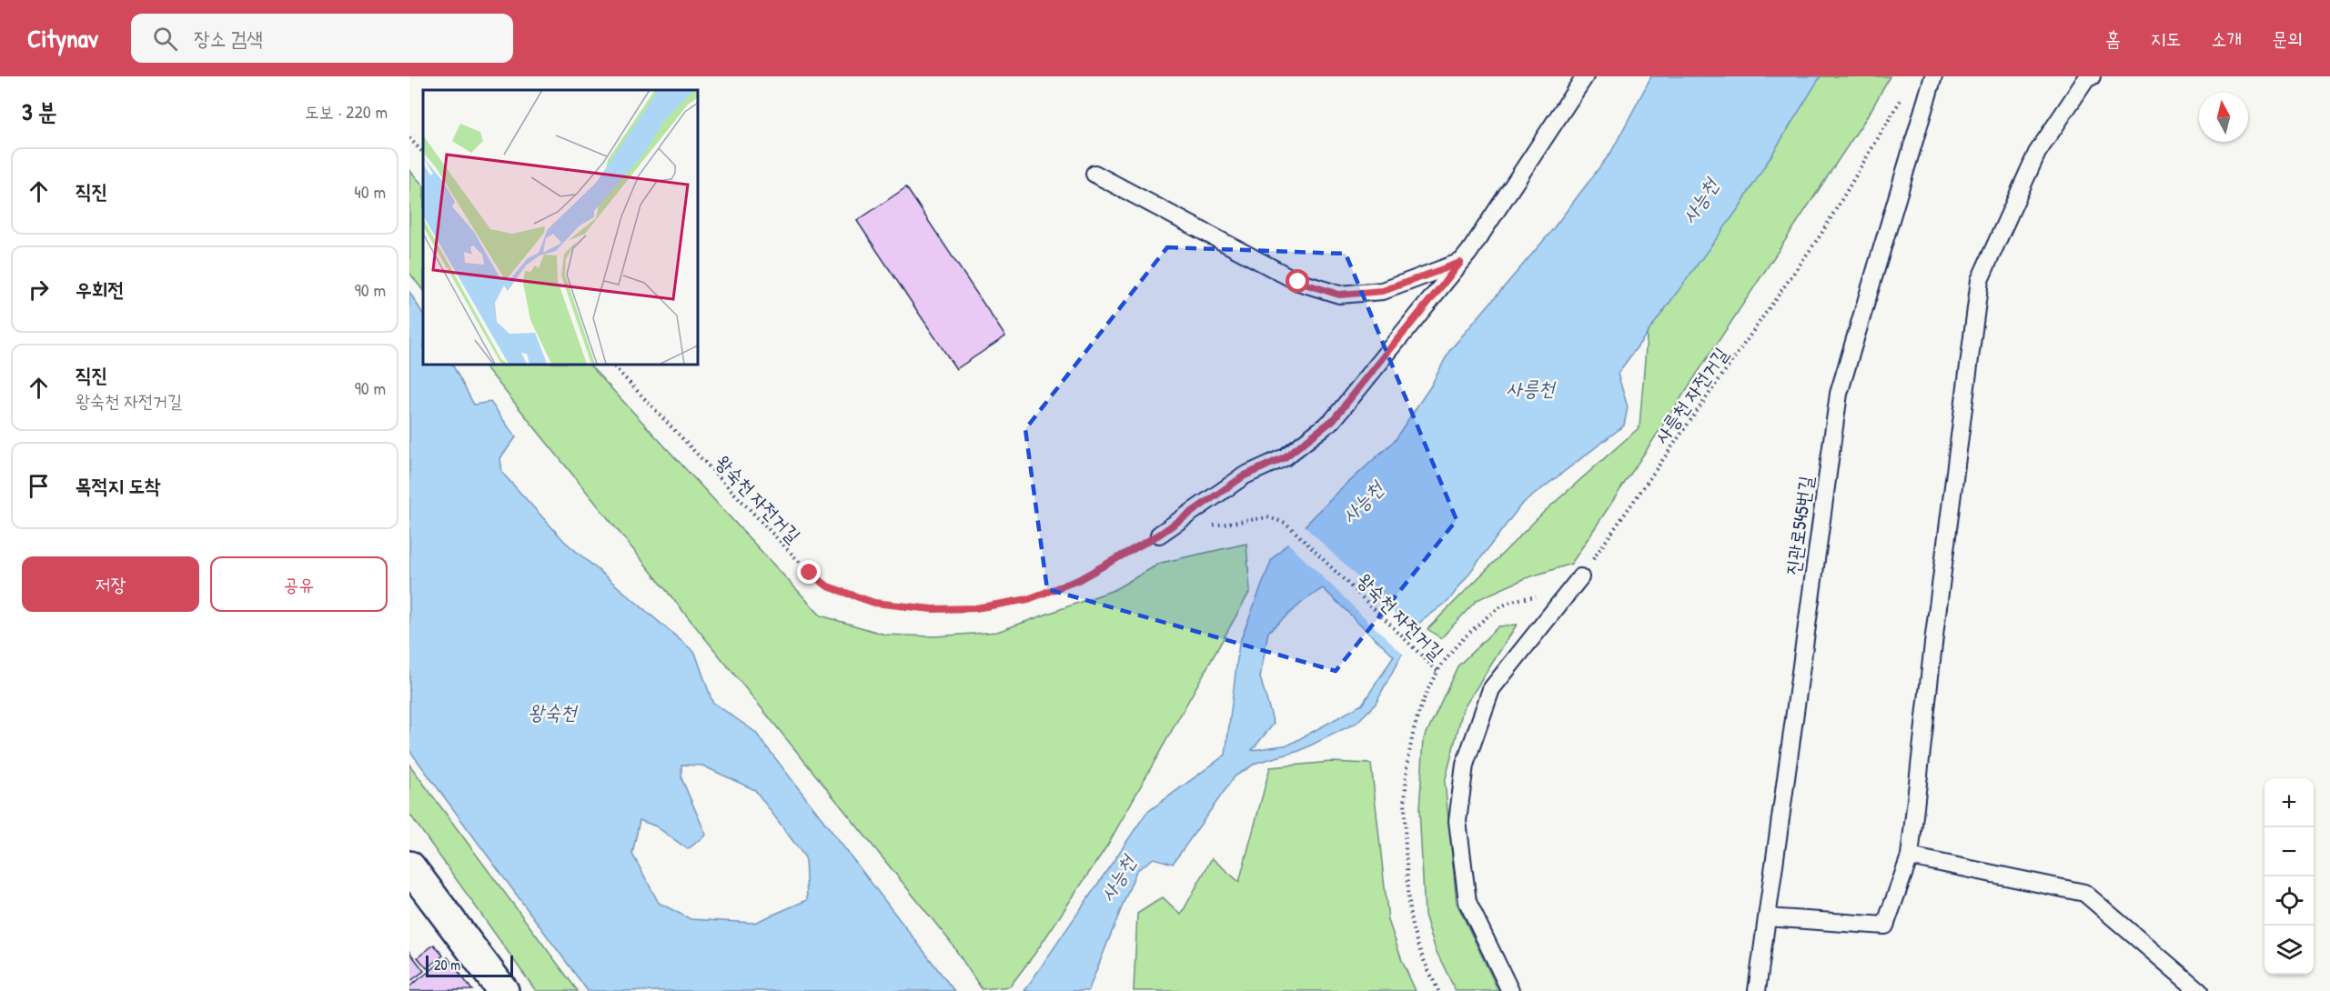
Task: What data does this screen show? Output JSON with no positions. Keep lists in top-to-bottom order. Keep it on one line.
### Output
{"streets":{"lane":["진관로545번길"],"path":["사릉천 자전거길","왕숙천 자전거길"]},"crossings":[["사릉천 자전거길","왕숙천 자전거길"]],"water":["사능천","사릉천","왕숙천"],"scale_bar":"20 m","north":"top","page":{"header":"Citynav","search":"장소 검색","nav":["홈","지도","소개","문의"],"heading":["3 분","도보 · 220 m"],"list":[["직진","40 m"],["우회전","90 m"],["직진","왕숙천 자전거길","90 m"],"목적지 도착"],"buttons":["저장","공유"],"map_buttons":["+","−"],"scale":"20 m"}}
